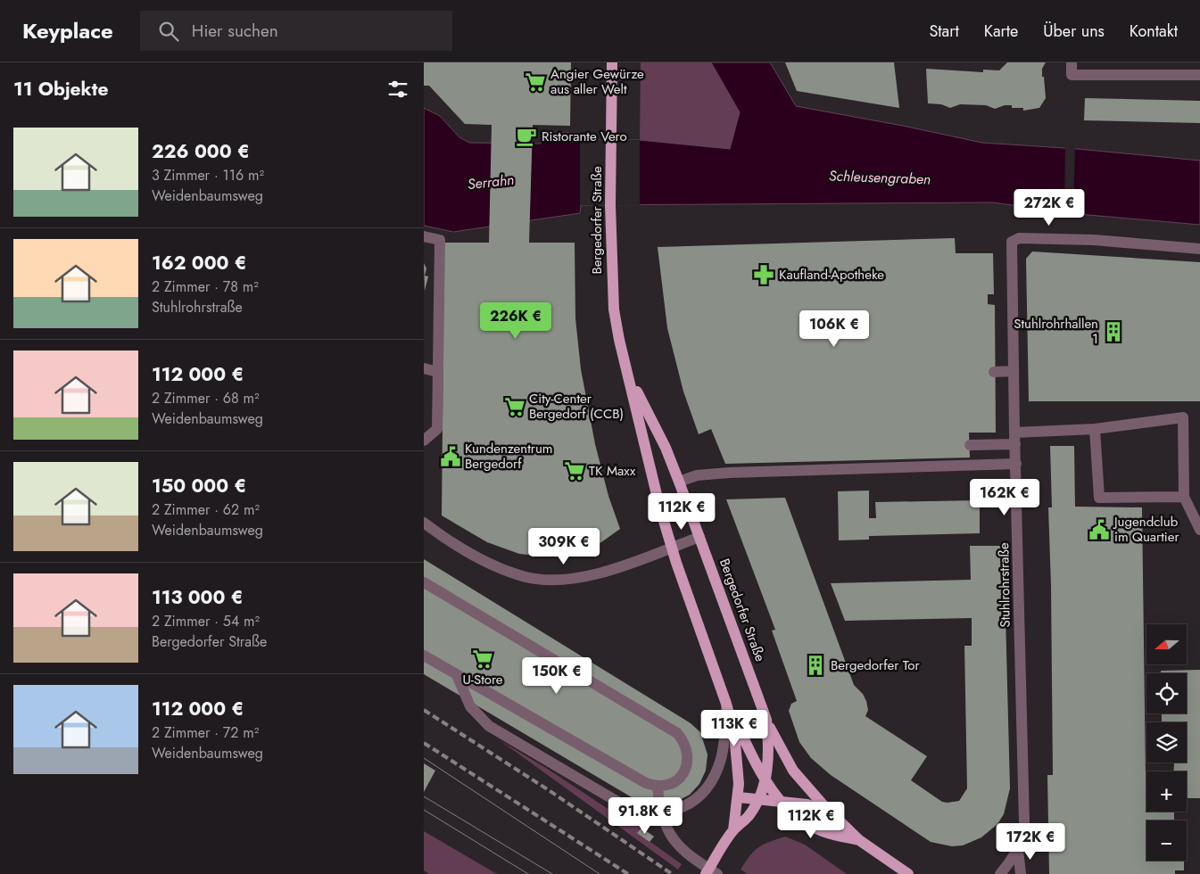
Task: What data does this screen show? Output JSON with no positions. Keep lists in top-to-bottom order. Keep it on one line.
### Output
{"streets":{"main road":["Bergedorfer Straße"],"street":["Stuhlrohrstraße"]},"water":["Schleusengraben","Serrahn"],"places":{"supermarket":["Angier Gewürze aus aller Welt","City-Center Bergedorf (CCB)","TK Maxx","U-Store"],"cafe":["Ristorante Vero"],"pharmacy":["Kaufland-Apotheke"],"building":["Stuhlrohrhallen 1","Bergedorfer Tor"],"public building":["Kundenzentrum Bergedorf","Jugendclub im Quartier"]},"north":"left","page":{"header":"Keyplace","search":"Hier suchen","nav":["Start","Karte","Über uns","Kontakt"],"heading":"11 Objekte","list":[{"name":"226 000 €","note":"3 Zimmer · 116 m² · Weidenbaumsweg"},{"name":"162 000 €","note":"2 Zimmer · 78 m² · Stuhlrohrstraße"},{"name":"112 000 €","note":"2 Zimmer · 68 m² · Weidenbaumsweg"},{"name":"150 000 €","note":"2 Zimmer · 62 m² · Weidenbaumsweg"},{"name":"113 000 €","note":"2 Zimmer · 54 m² · Bergedorfer Straße"},{"name":"112 000 €","note":"2 Zimmer · 72 m² · Weidenbaumsweg"}],"price":["272K €","226K €","106K €","162K €","112K €","309K €","150K €","113K €","91.8K €","112K €","172K €"],"map_buttons":["+","−"]}}
